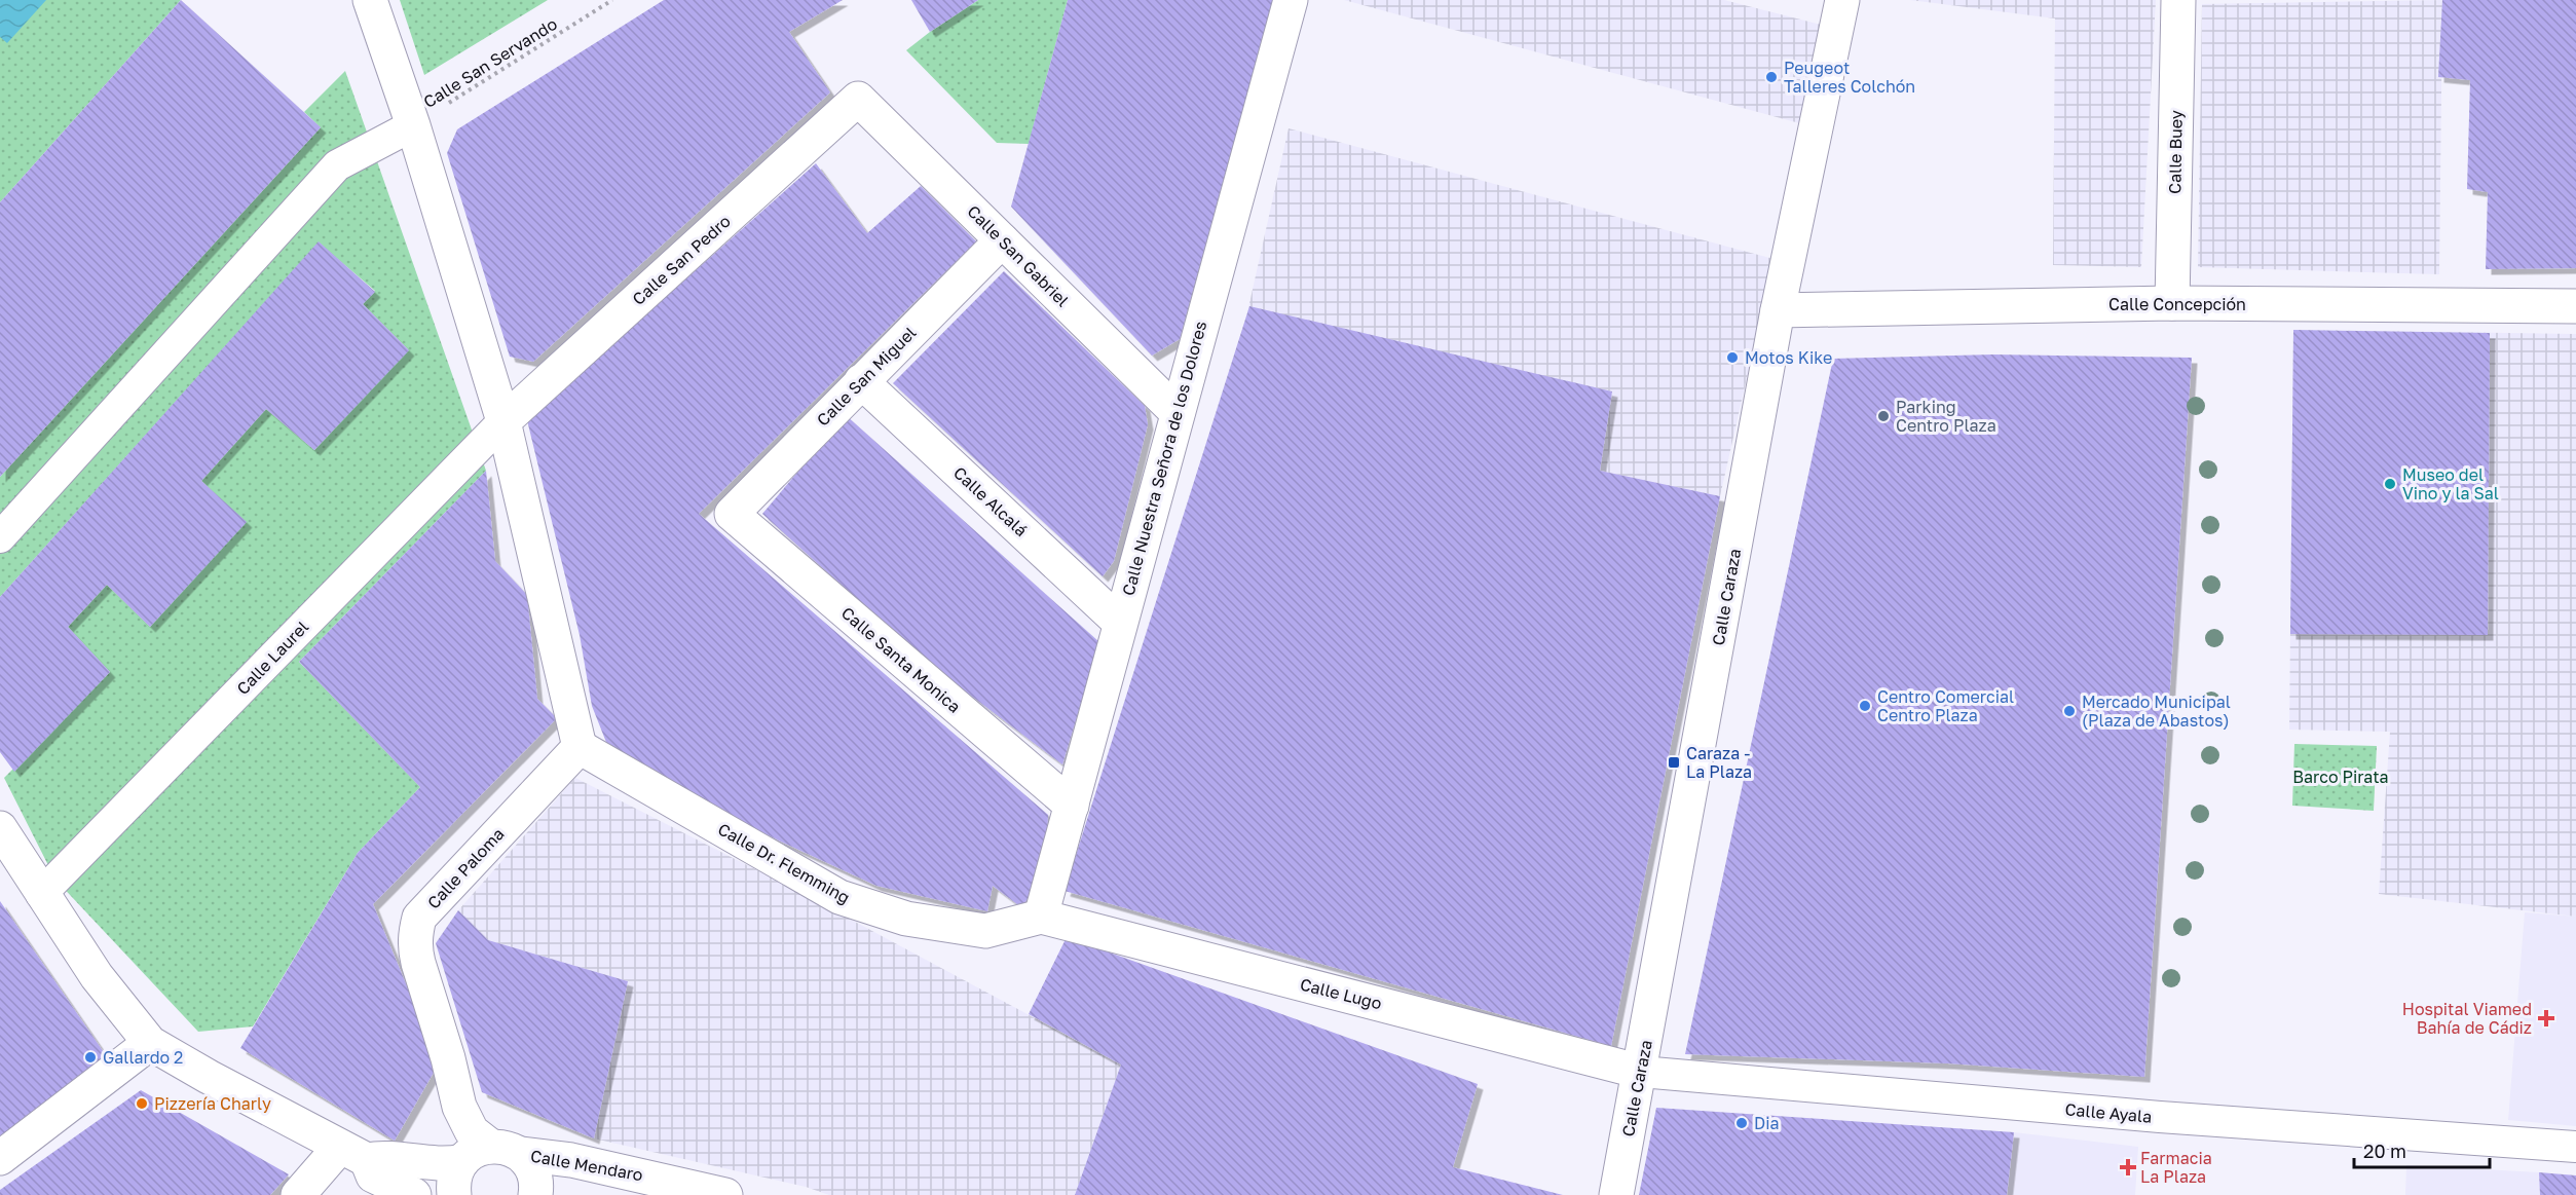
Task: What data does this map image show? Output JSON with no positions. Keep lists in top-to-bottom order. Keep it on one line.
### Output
{"streets":{"street":["Calle Buey","Calle San Gabriel","Calle San Pedro","Calle Concepción","Calle San Miguel","Calle Nuestra Señora de los Dolores","Calle Alcalá","Calle Caraza","Calle Laurel","Calle Santa Monica","Calle Dr. Flemming","Calle Paloma","Calle Lugo","Calle Ayala","Calle Mendaro"],"path":["Calle San Servando"]},"crossings":[["Calle Buey","Calle Concepción"],["Calle San Gabriel","Calle San Pedro"],["Calle San Gabriel","Calle San Miguel"],["Calle San Gabriel","Calle Nuestra Señora de los Dolores"],["Calle San Pedro","Calle Laurel"],["Calle Concepción","Calle Caraza"],["Calle San Miguel","Calle Alcalá"],["Calle San Miguel","Calle Santa Monica"],["Calle Nuestra Señora de los Dolores","Calle Alcalá"],["Calle Nuestra Señora de los Dolores","Calle Santa Monica"],["Calle Nuestra Señora de los Dolores","Calle Dr. Flemming"],["Calle Nuestra Señora de los Dolores","Calle Lugo"],["Calle Caraza","Calle Lugo"],["Calle Caraza","Calle Ayala"],["Calle Dr. Flemming","Calle Paloma"],["Calle Dr. Flemming","Calle Lugo"],["Calle Paloma","Calle Mendaro"],["Calle Lugo","Calle Ayala"]],"parks":["Barco Pirata"],"places":{"other":["Peugeot Talleres Colchón","Motos Kike","Parking Centro Plaza","Museo del Vino y la Sal","Centro Comercial Centro Plaza","Mercado Municipal (Plaza de Abastos)","Gallardo 2","Pizzería Charly","Dia"],"transit":["Caraza - La Plaza"],"health":["Hospital Viamed Bahía de Cádiz","Farmacia La Plaza"]},"scale_bar":"20 m"}
